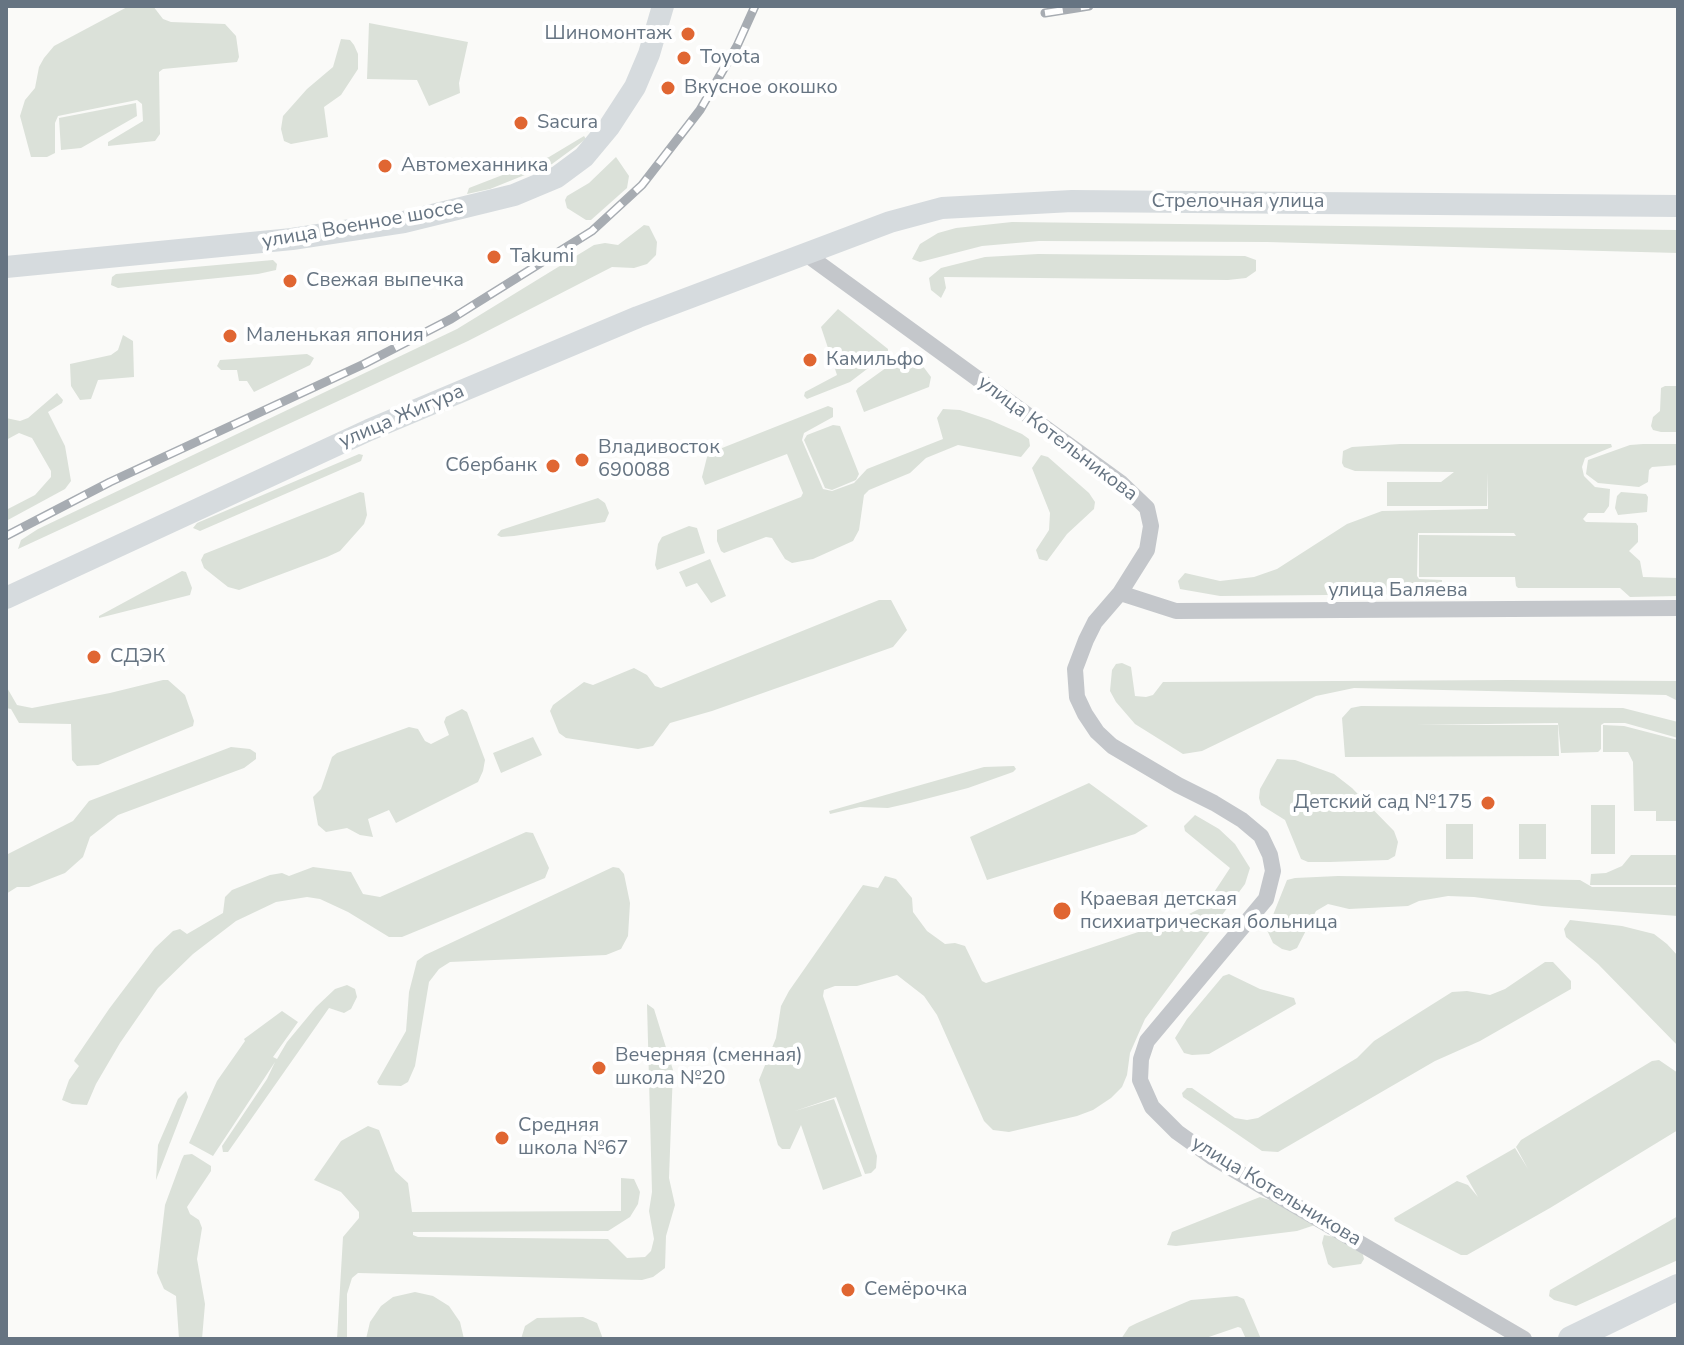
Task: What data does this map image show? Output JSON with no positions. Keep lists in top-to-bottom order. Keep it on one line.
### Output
{"streets":{"main road":["Стрелочная улица","улица Военное шоссе","улица Жигура"],"street":["улица Котельникова","улица Баляева"]},"crossings":[["Стрелочная улица","улица Жигура"],["Стрелочная улица","улица Котельникова"],["улица Жигура","улица Котельникова"],["улица Котельникова","улица Баляева"]],"places":["Шиномонтаж","Toyota","Вкусное окошко","Sacura","Автомеханника","Takumi","Свежая выпечка","Маленькая япония","Камильфо","Владивосток 690088","Сбербанк","СДЭК","Детский сад №175","Краевая детская психиатрическая больница","Вечерняя (сменная) школа №20","Средняя школа №67","Семёрочка"]}
